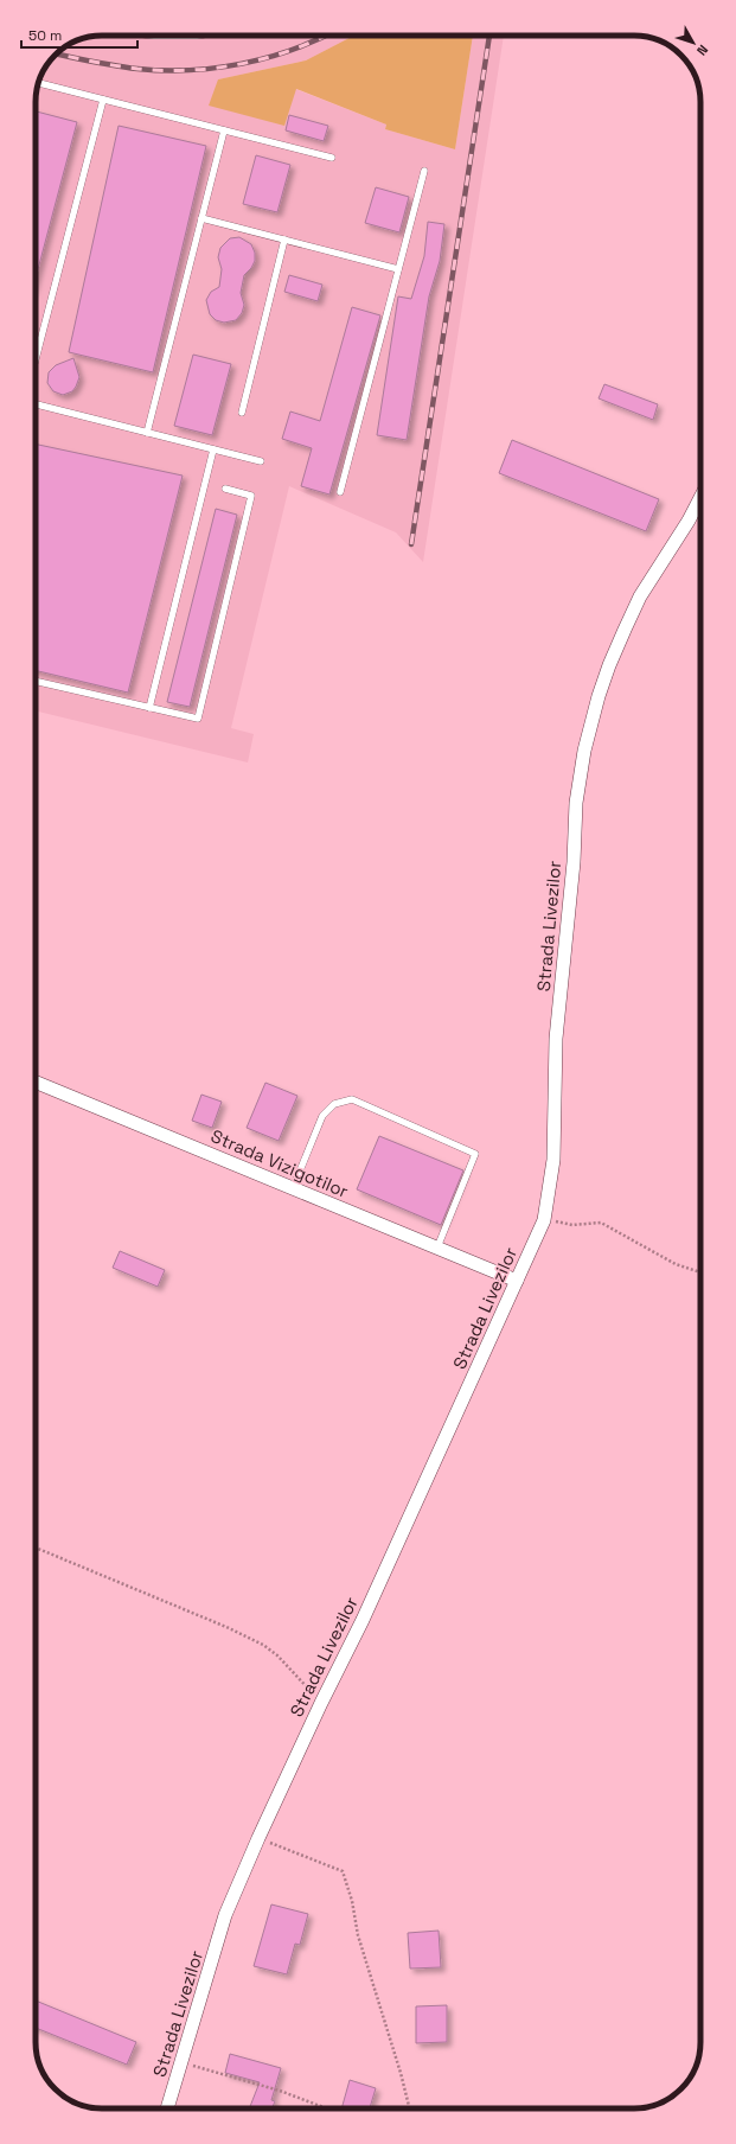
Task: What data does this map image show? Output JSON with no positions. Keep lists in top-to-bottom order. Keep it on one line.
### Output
{"streets":{"street":["Strada Livezilor","Strada Vizigotilor"]},"crossings":[["Strada Livezilor","Strada Vizigotilor"]],"scale_bar":"50 m","north":"bottom right"}
